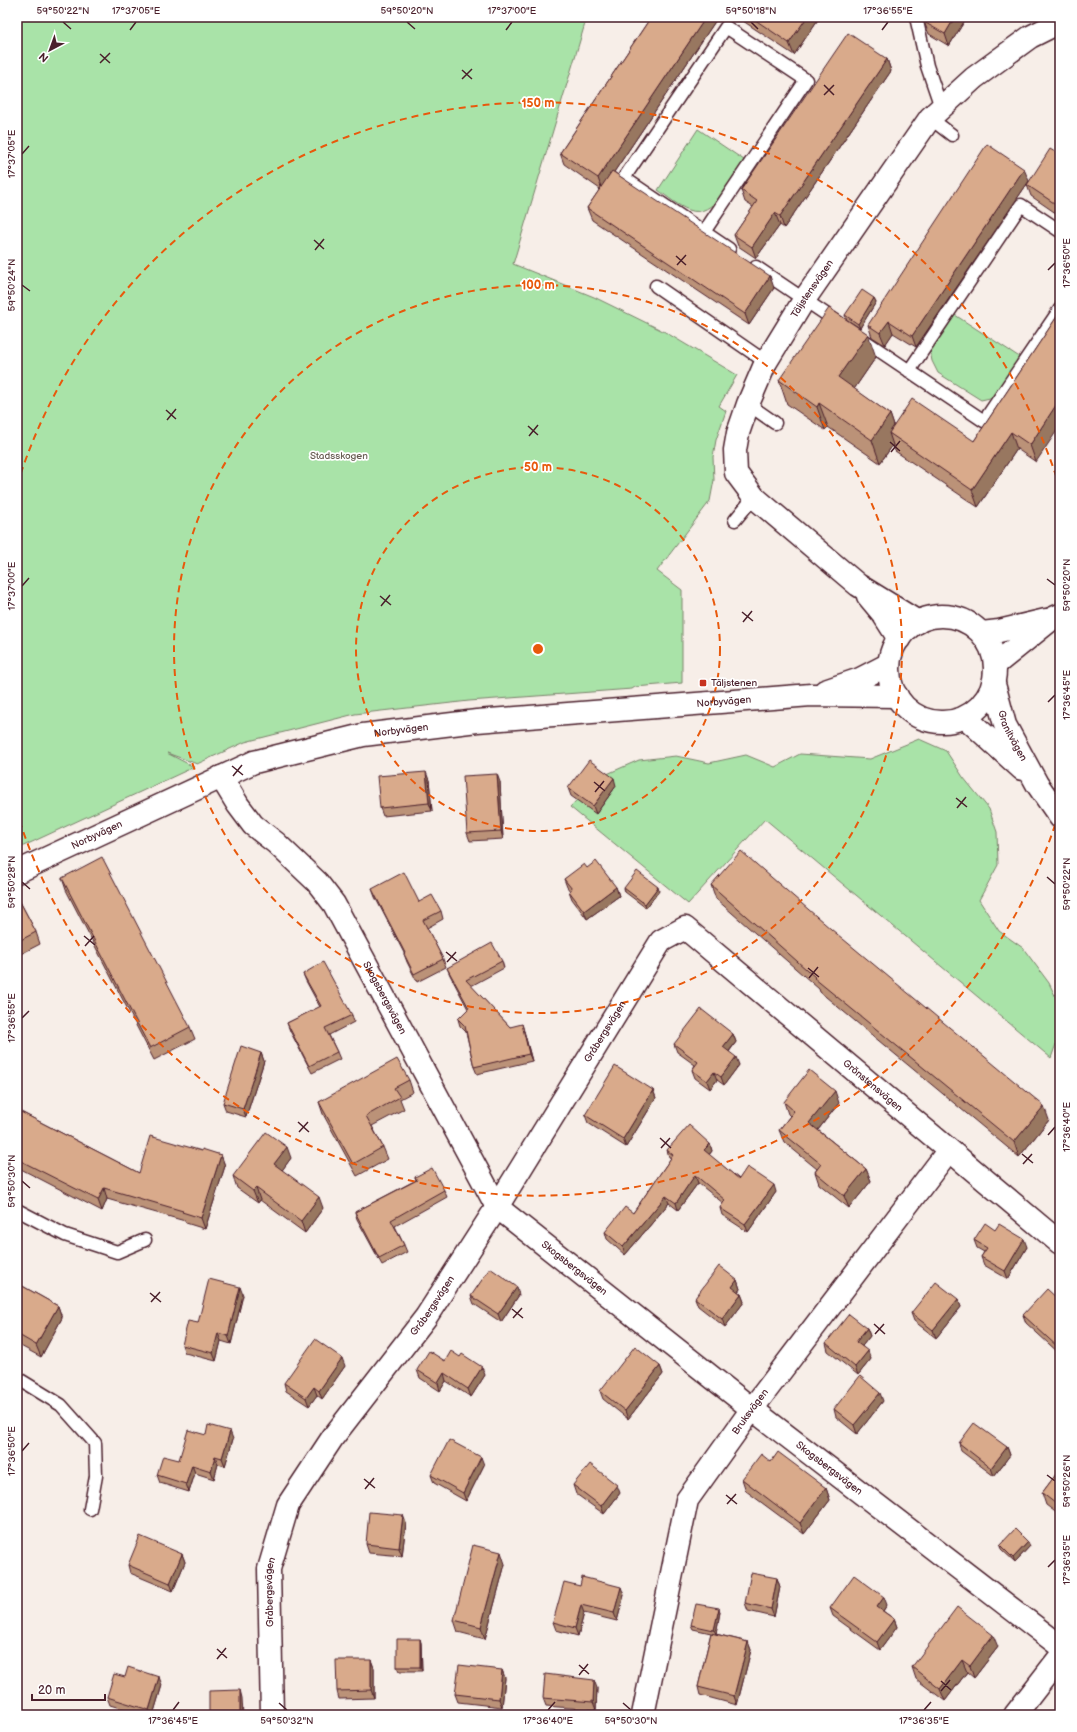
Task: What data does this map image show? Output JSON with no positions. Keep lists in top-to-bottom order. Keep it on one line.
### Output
{"streets":{"street":["Täljstensvägen","Norbyvägen","Granitvägen","Skogsbergsvägen","Gråbergsvägen","Grönstensvägen","Bruksvägen"]},"crossings":[["Täljstensvägen","Norbyvägen"],["Täljstensvägen","Granitvägen"],["Norbyvägen","Granitvägen"],["Norbyvägen","Skogsbergsvägen"],["Skogsbergsvägen","Gråbergsvägen"],["Skogsbergsvägen","Bruksvägen"],["Gråbergsvägen","Grönstensvägen"],["Grönstensvägen","Bruksvägen"]],"parks":["Stadsskogen"],"places":{"transit":["Täljstenen"]},"scale_bar":"20 m","north":"bottom left","coordinates":["59°50'22\"N","17°37'05\"E","59°50'20\"N","17°37'00\"E","59°50'18\"N","17°36'55\"E","17°36'50\"E","59°50'24\"N","17°36'45\"E","59°50'28\"N","17°36'40\"E","59°50'30\"N","59°50'26\"N","17°36'35\"E","59°50'32\"N"],"rings":["150 m","100 m","50 m"]}
